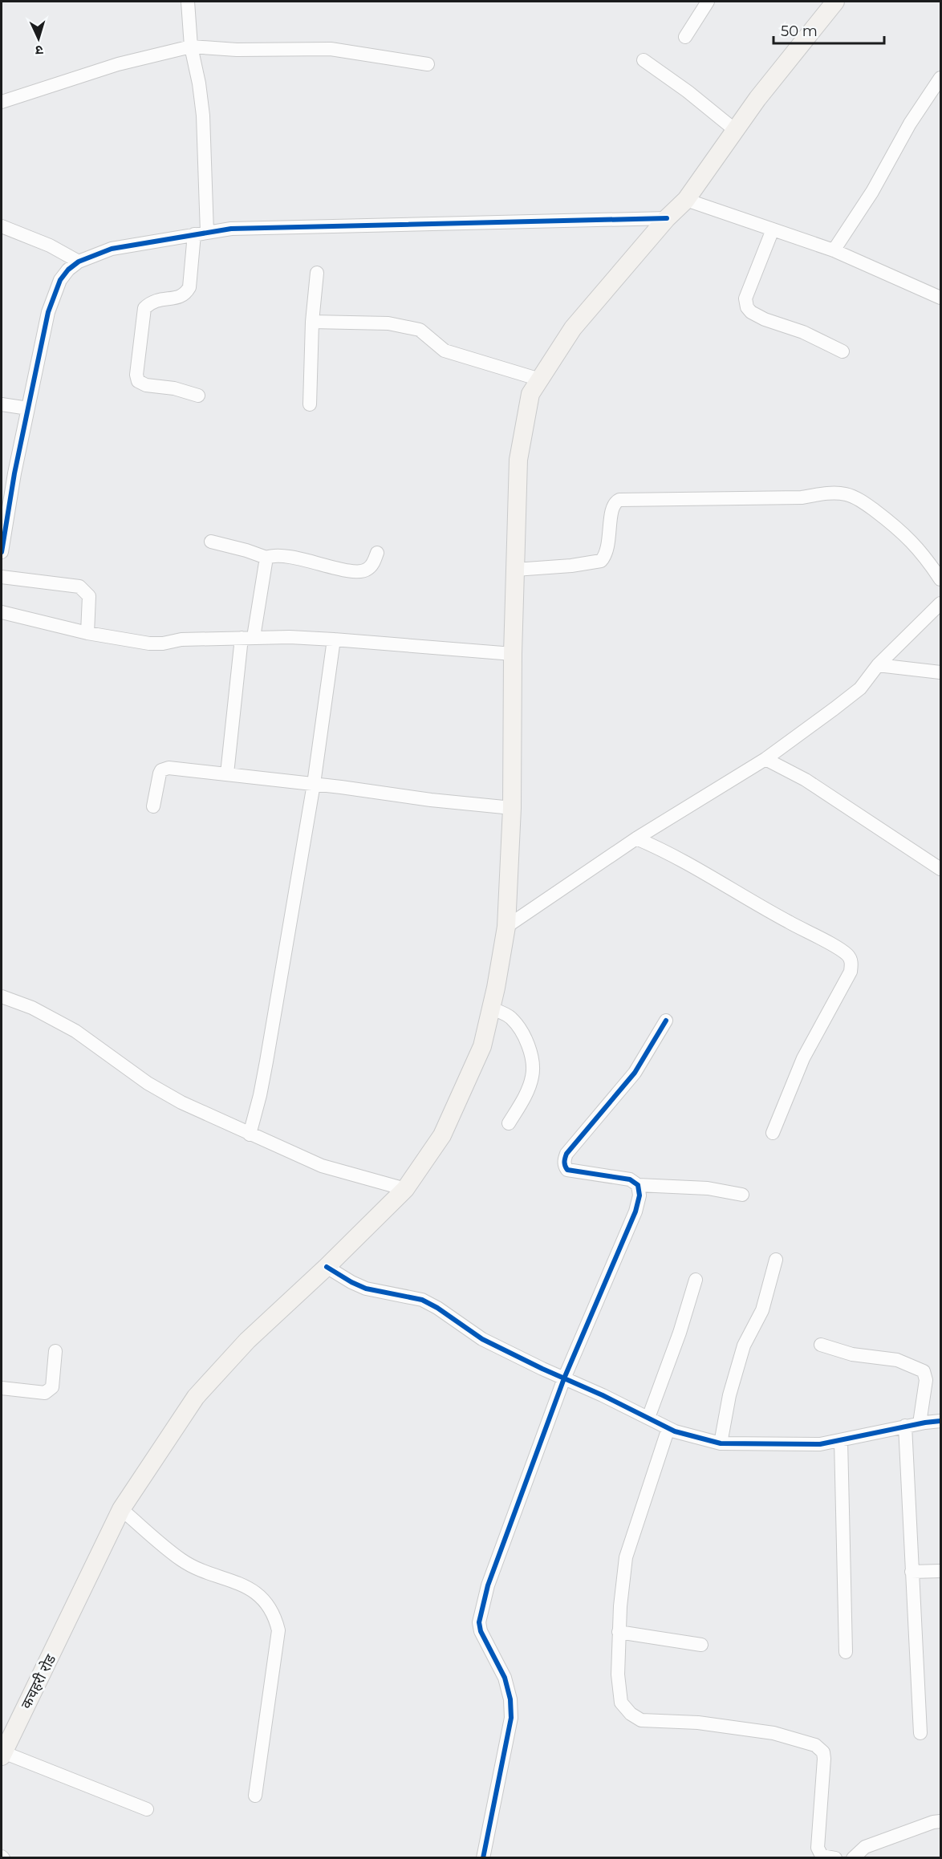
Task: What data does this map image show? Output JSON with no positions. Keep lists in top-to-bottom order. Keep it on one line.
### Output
{"streets":{"main road":["कचहरी रोड"]},"scale_bar":"50 m","north":"bottom"}
